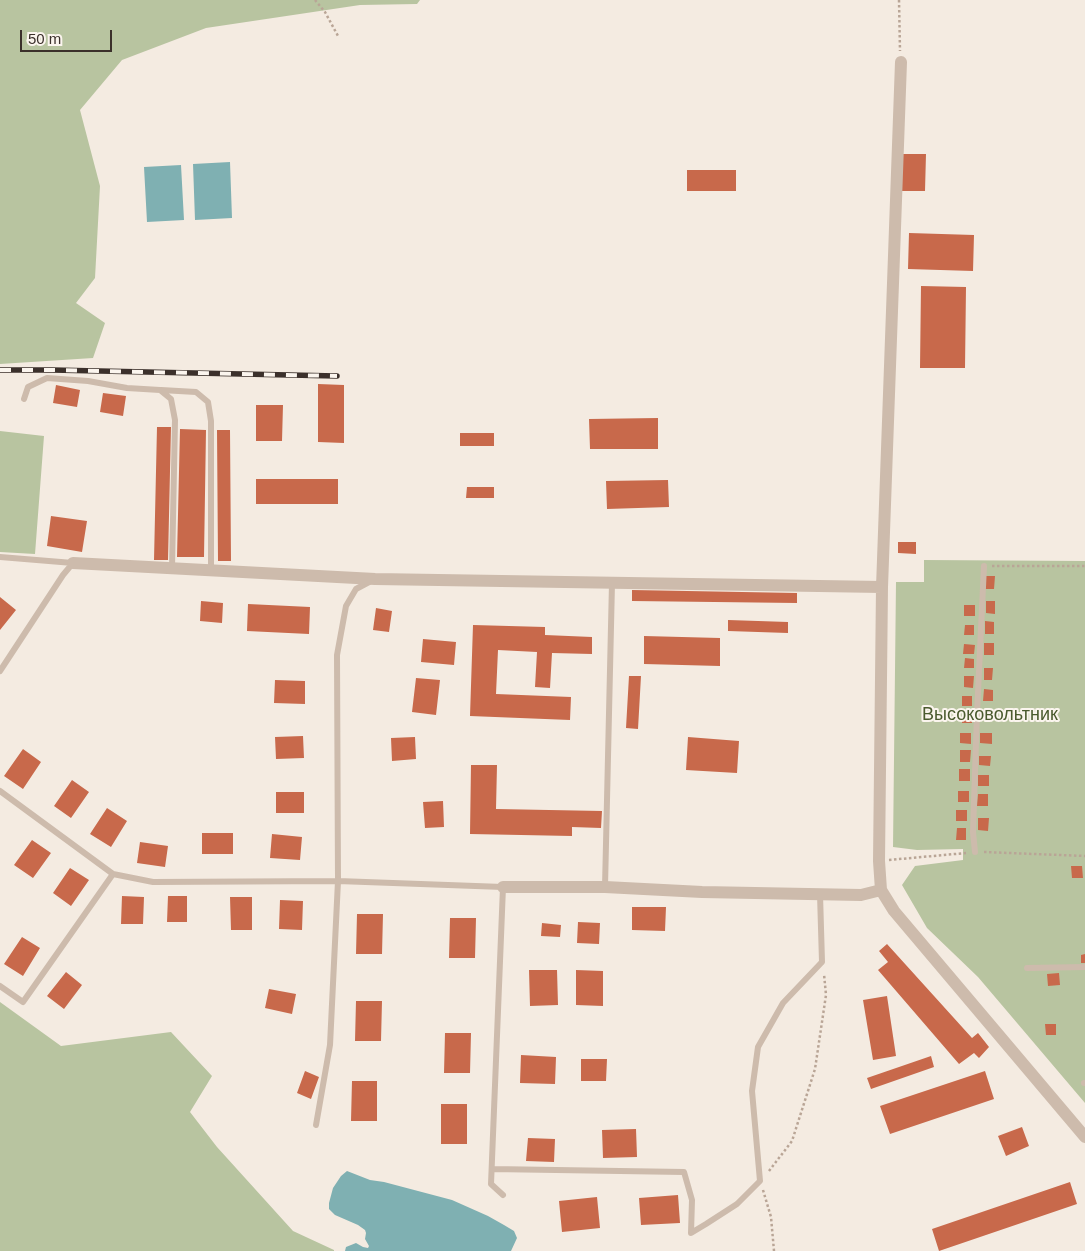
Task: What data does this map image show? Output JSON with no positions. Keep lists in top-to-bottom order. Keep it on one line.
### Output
{"parks":["Высоковольтник"],"scale_bar":"50 m"}
